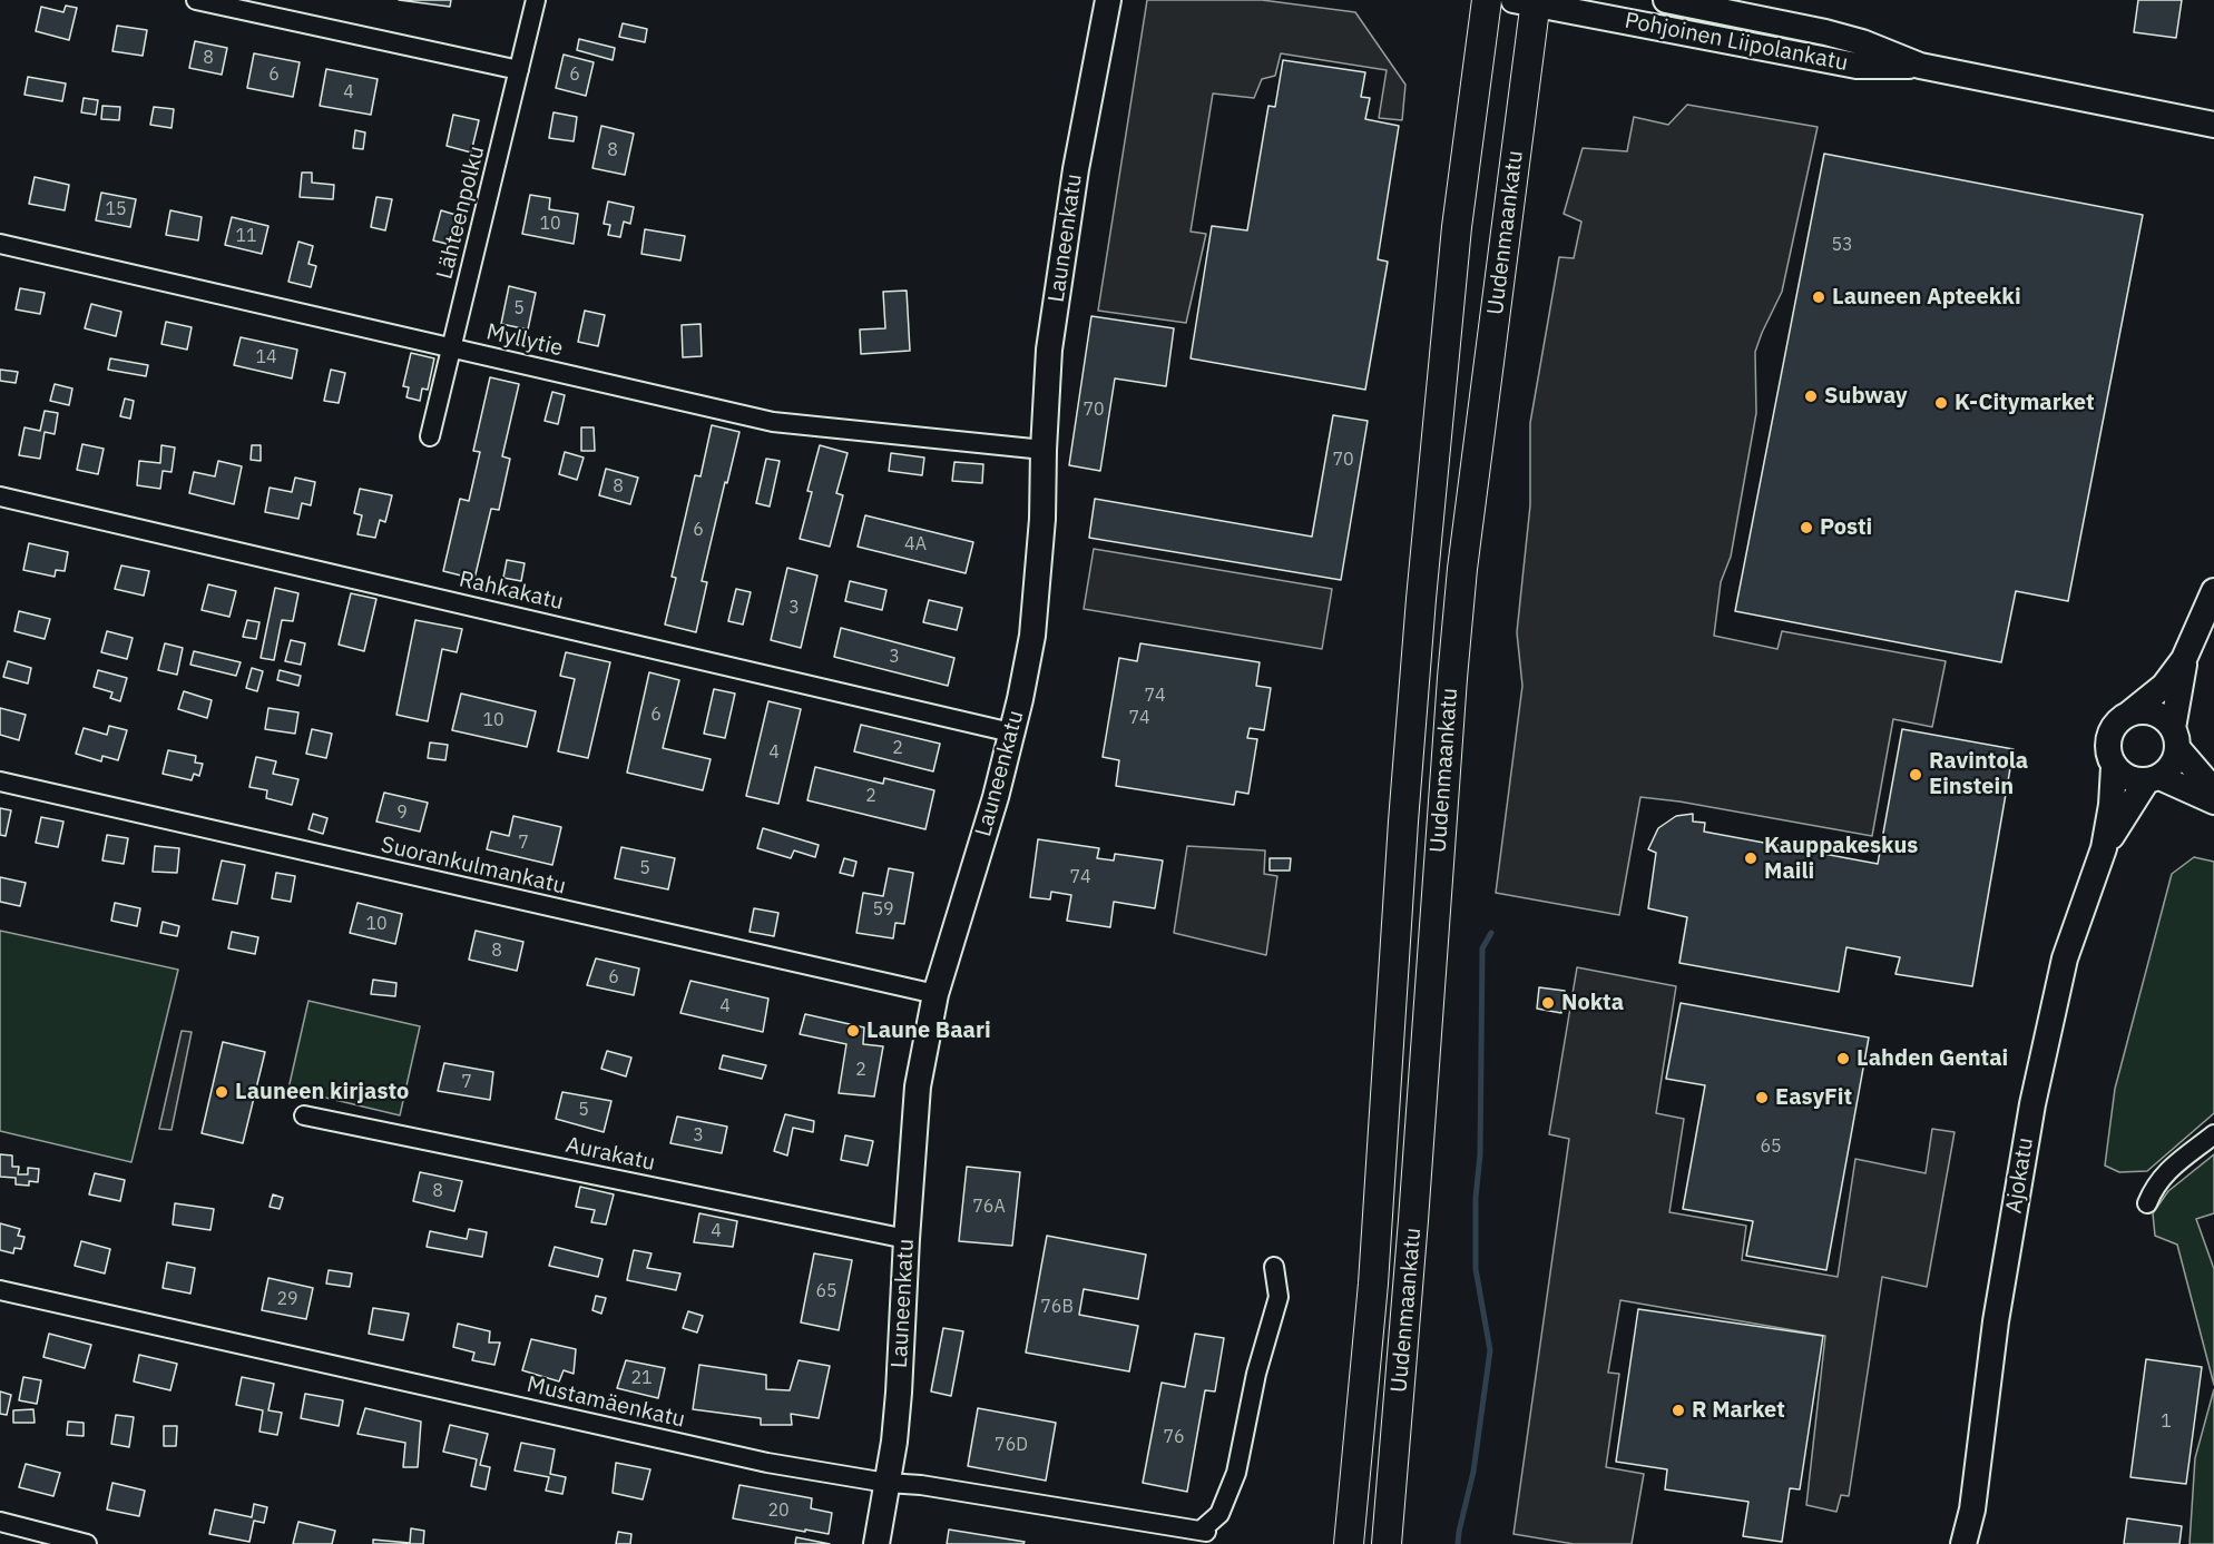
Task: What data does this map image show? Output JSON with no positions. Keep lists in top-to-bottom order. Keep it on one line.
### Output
{"streets":{"main road":["Uudenmaankatu"],"street":["Pohjoinen Liipolankatu","Lähteenpolku","Launeenkatu","Myllytie","Rahkakatu","Suorankulmankatu","Aurakatu","Ajokatu","Mustamäenkatu"]},"crossings":[["Pohjoinen Liipolankatu","Uudenmaankatu"],["Lähteenpolku","Myllytie"],["Launeenkatu","Myllytie"],["Launeenkatu","Rahkakatu"],["Launeenkatu","Suorankulmankatu"],["Launeenkatu","Aurakatu"],["Launeenkatu","Mustamäenkatu"]],"places":["Launeen Apteekki","Subway","K-Citymarket","Posti","Ravintola Einstein","Kauppakeskus Maili","Nokta","Laune Baari","Lahden Gentai","Launeen kirjasto","EasyFit","R Market"],"house_numbers":["8","6","6","4","8","15","10","11","53","5","14","70","70","8","6","4A","3","3","74","6","74","10","2","4","2","9","7","5","74","59","10","8","6","4","2","7","5","3","65","8","76A","4","65","29","76B","21","1","76","76D","20"]}
